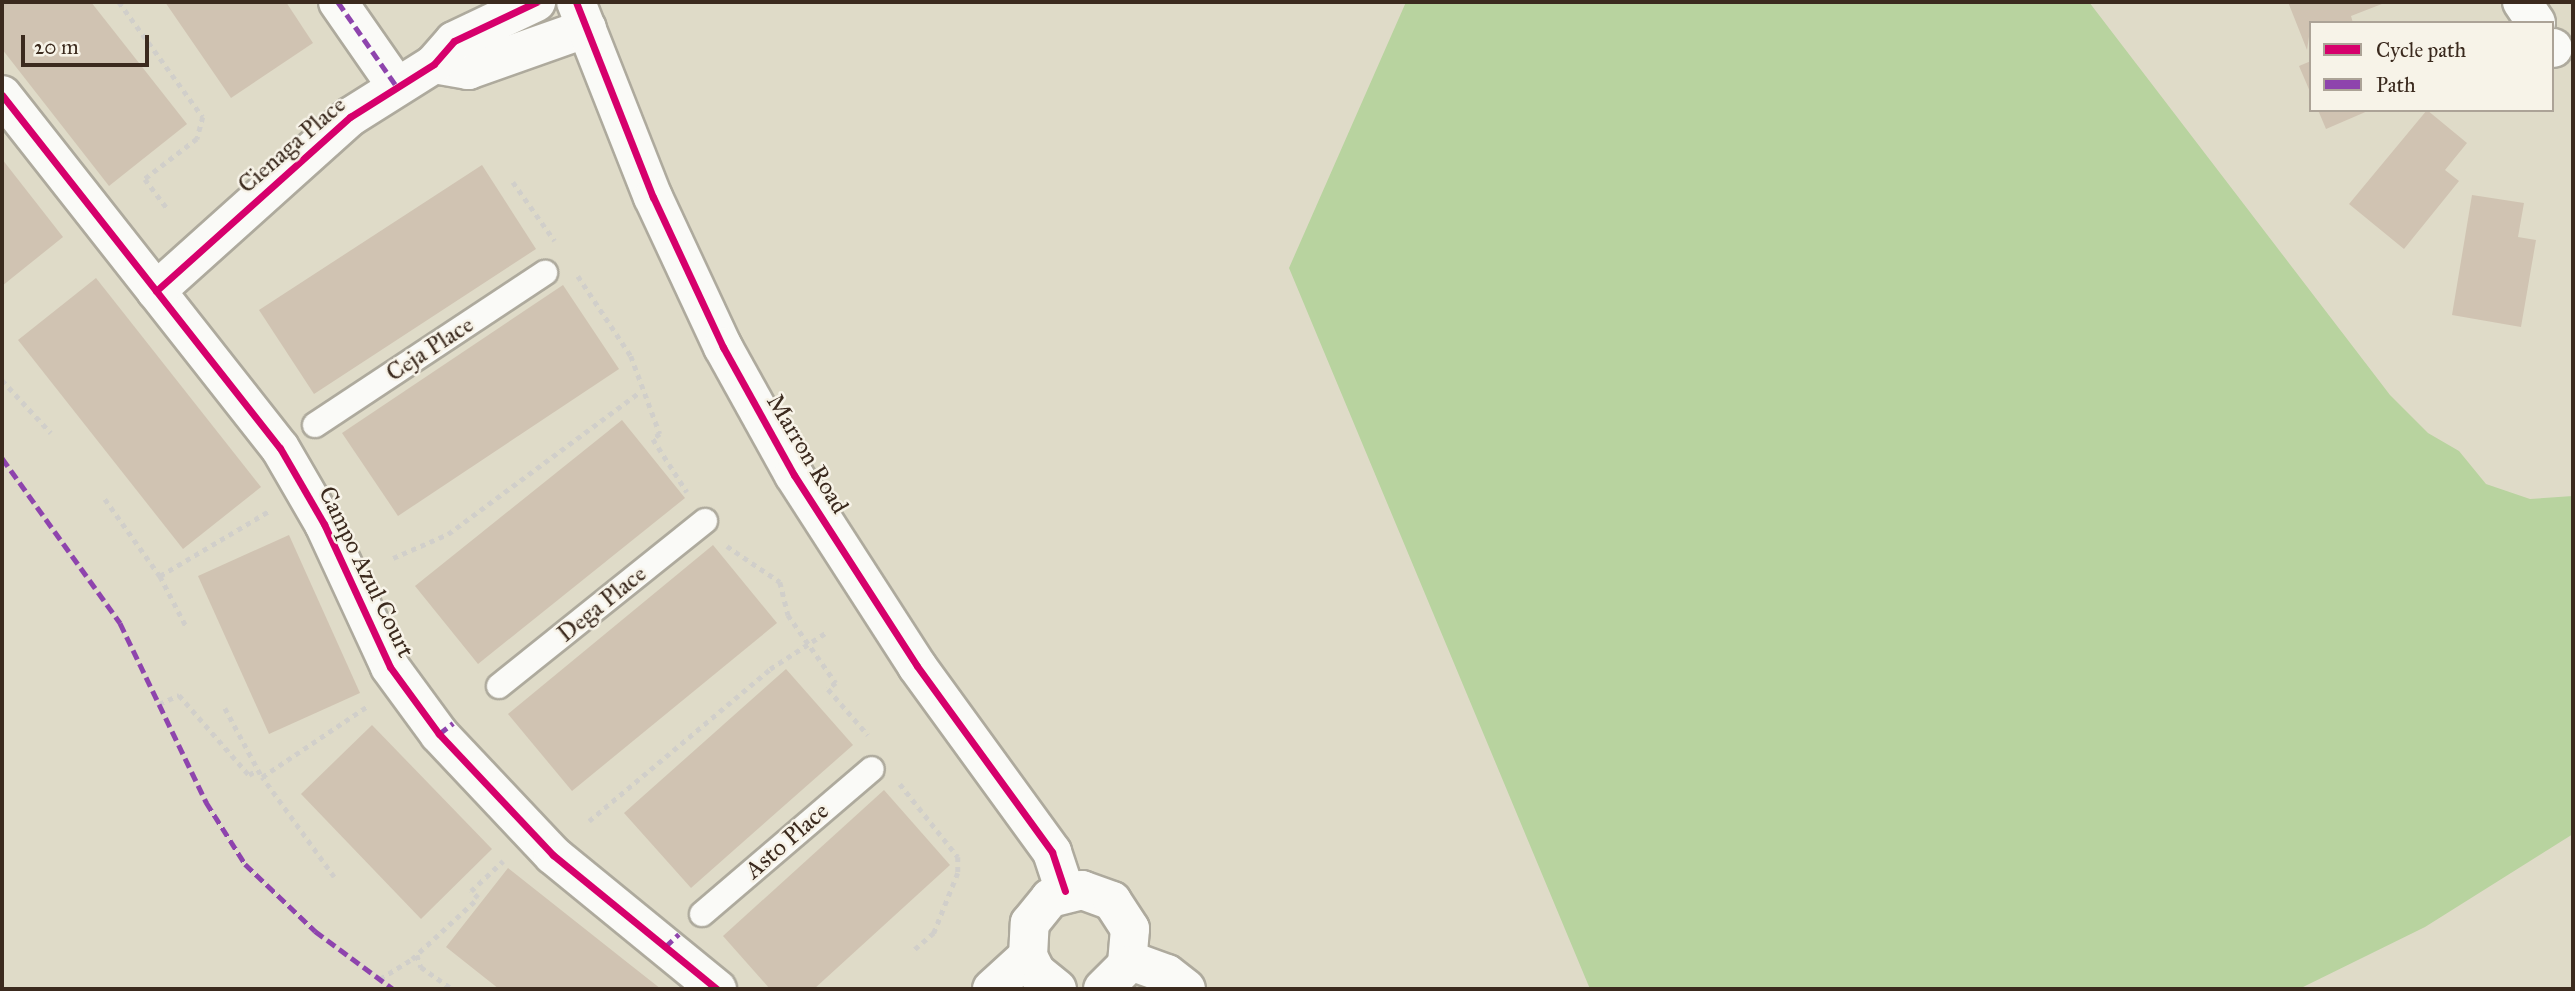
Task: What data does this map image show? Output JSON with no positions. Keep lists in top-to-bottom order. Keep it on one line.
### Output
{"streets":{"street":["Cienaga Place","Marron Road","Campo Azul Court"],"lane":["Ceja Place","Dega Place","Asto Place"]},"crossings":[["Cienaga Place","Campo Azul Court"],["Ceja Place","Campo Azul Court"],["Campo Azul Court","Asto Place"]],"legend":["Cycle path","Path"],"scale_bar":"20 m"}
